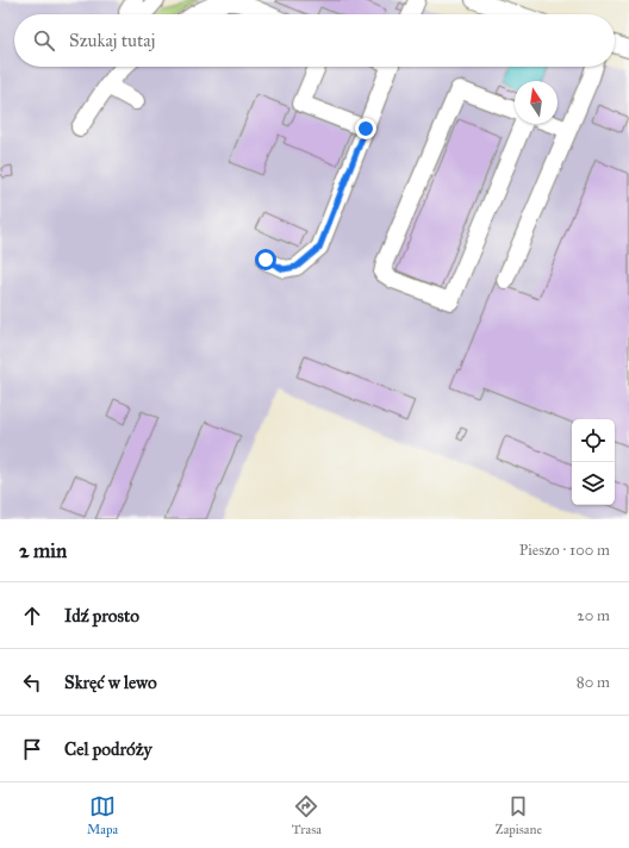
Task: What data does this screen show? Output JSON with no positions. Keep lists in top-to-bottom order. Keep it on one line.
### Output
{"north":"top","page":{"search":"Szukaj tutaj","heading":["2 min","Pieszo · 100 m"],"list":[["Idź prosto","20 m"],["Skręć w lewo","80 m"],"Cel podróży"],"nav":["Mapa","Trasa","Zapisane"]}}
